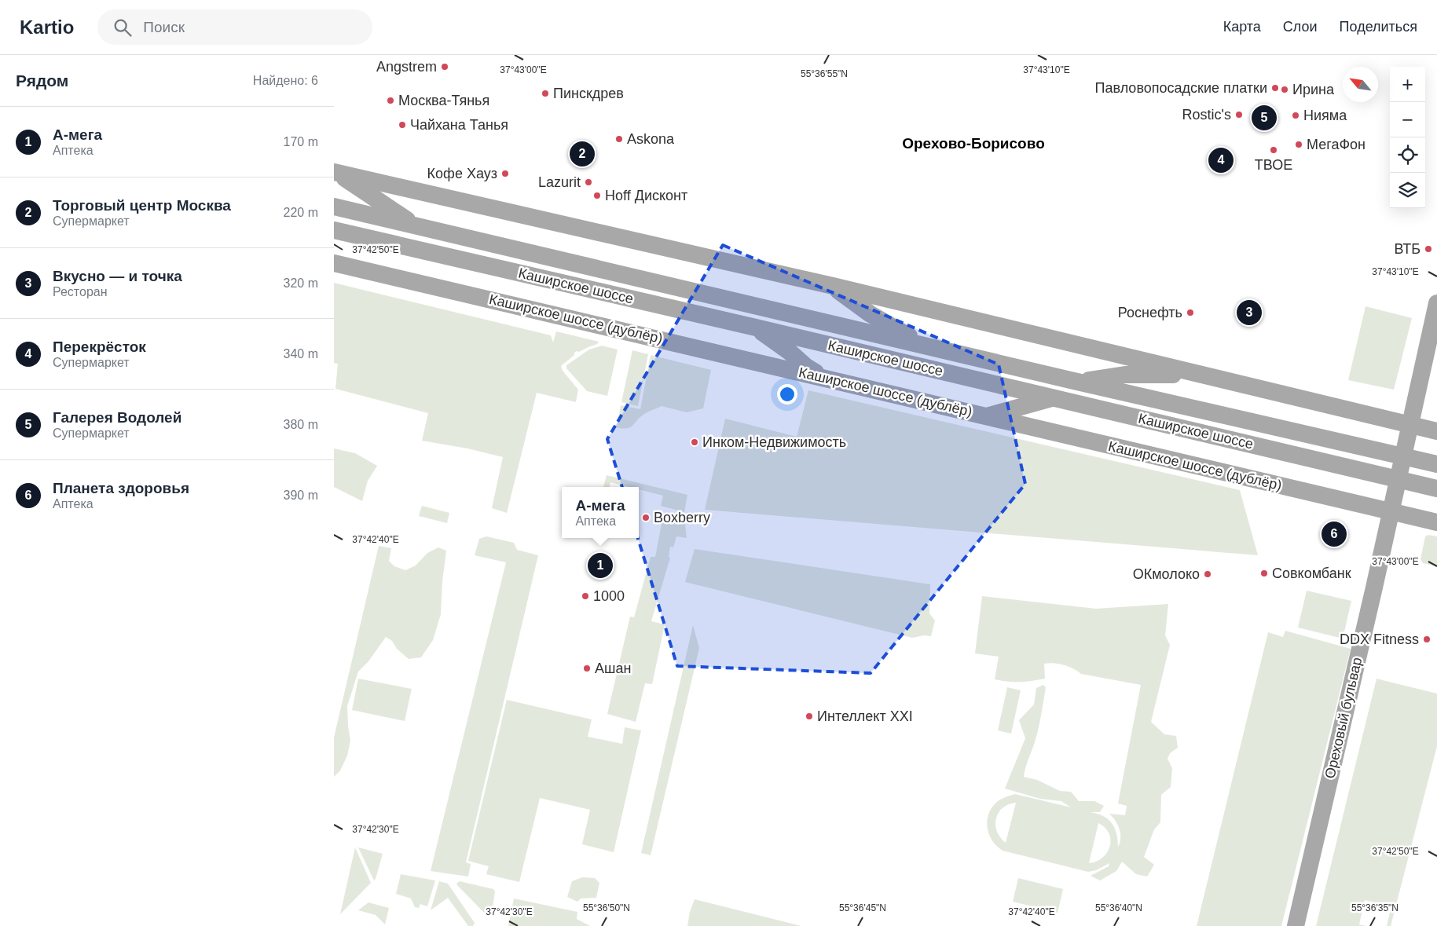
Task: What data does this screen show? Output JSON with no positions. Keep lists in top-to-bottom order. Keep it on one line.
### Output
{"streets":{"main road":["Каширское шоссе","Каширское шоссе (дублёр)","Ореховый бульвар"]},"crossings":[["Каширское шоссе","Ореховый бульвар"],["Каширское шоссе (дублёр)","Ореховый бульвар"]],"districts":["Орехово-Борисово"],"places":["Angstrem","Павловопосадские платки","Ирина","Пинскдрев","Москва-Тянья","Rostic's","Нияма","Чайхана Танья","Askona","МегаФон","ТВОЕ","Кофе Хауз","Lazurit","Hoff Дисконт","ВТБ","Роснефть","Инком-Недвижимость","Boxberry","Совкомбанк","ОКмолоко","1000","DDX Fitness","Ашан","Интеллект XXI"],"north":"top left","page":{"header":"Kartio","search":"Поиск","nav":["Карта","Слои","Поделиться"],"heading":["Рядом","Найдено: 6"],"map_buttons":["+","−"],"pins":["5","2","4","3","6","1"],"list":[{"mark":"1","name":"А-мега","note":"Аптека","value":"170 m"},{"mark":"2","name":"Торговый центр Москва","note":"Супермаркет","value":"220 m"},{"mark":"3","name":"Вкусно — и точка","note":"Ресторан","value":"320 m"},{"mark":"4","name":"Перекрёсток","note":"Супермаркет","value":"340 m"},{"mark":"5","name":"Галерея Водолей","note":"Супермаркет","value":"380 m"},{"mark":"6","name":"Планета здоровья","note":"Аптека","value":"390 m"}],"popup":["А-мега","Аптека"]},"coordinates":["37°43'00\"E","37°43'10\"E","55°36'55\"N","37°42'50\"E","37°42'40\"E","37°42'30\"E","55°36'50\"N","55°36'45\"N","55°36'40\"N","55°36'35\"N"]}
